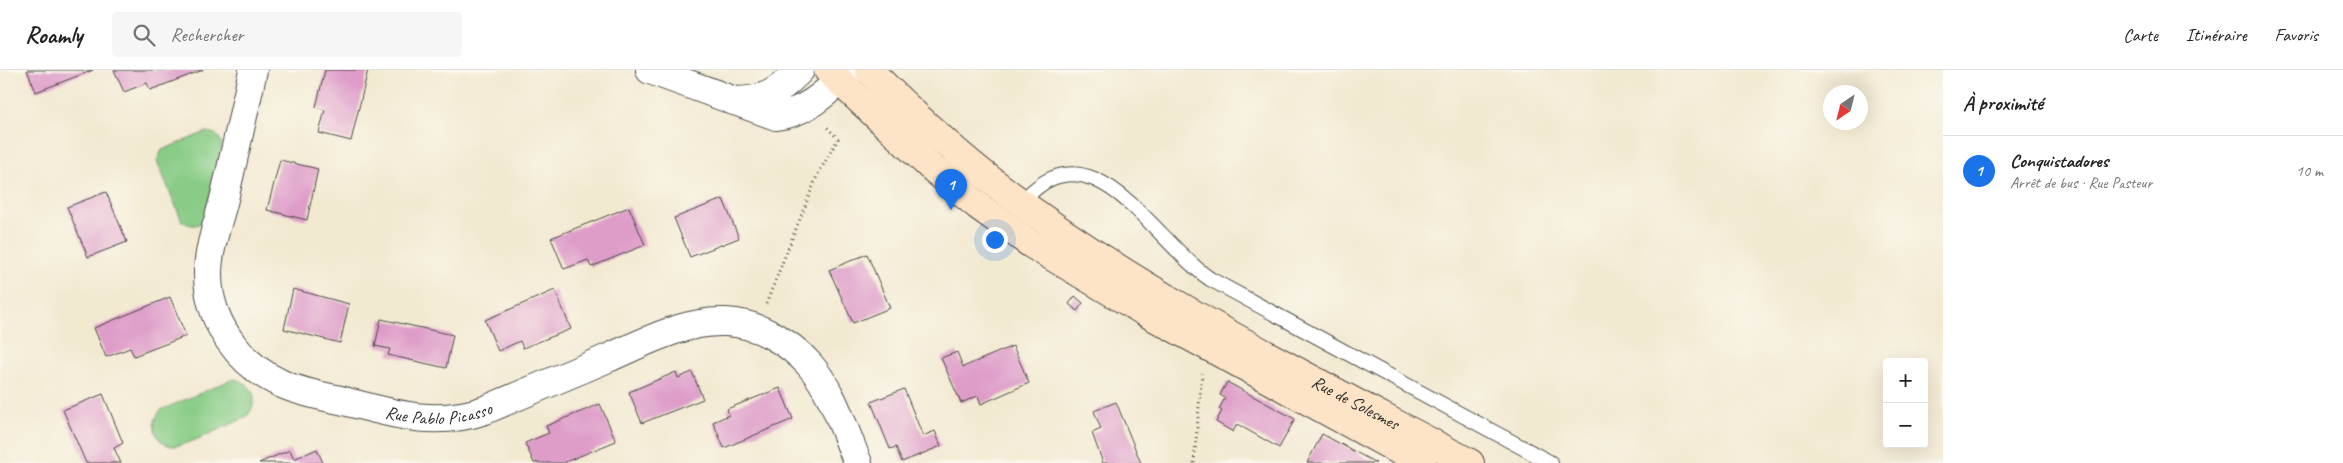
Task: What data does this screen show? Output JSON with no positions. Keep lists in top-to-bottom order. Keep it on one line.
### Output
{"streets":{"main road":["Rue de Solesmes"],"street":["Rue Pablo Picasso"]},"north":"bottom left","page":{"header":"Roamly","search":"Rechercher","nav":["Carte","Itinéraire","Favoris"],"heading":"À proximité","list":[{"mark":"1","name":"Conquistadores","note":"Arrêt de bus · Rue Pasteur","value":"10 m"}],"pins":"1","map_buttons":["+","−"]}}
